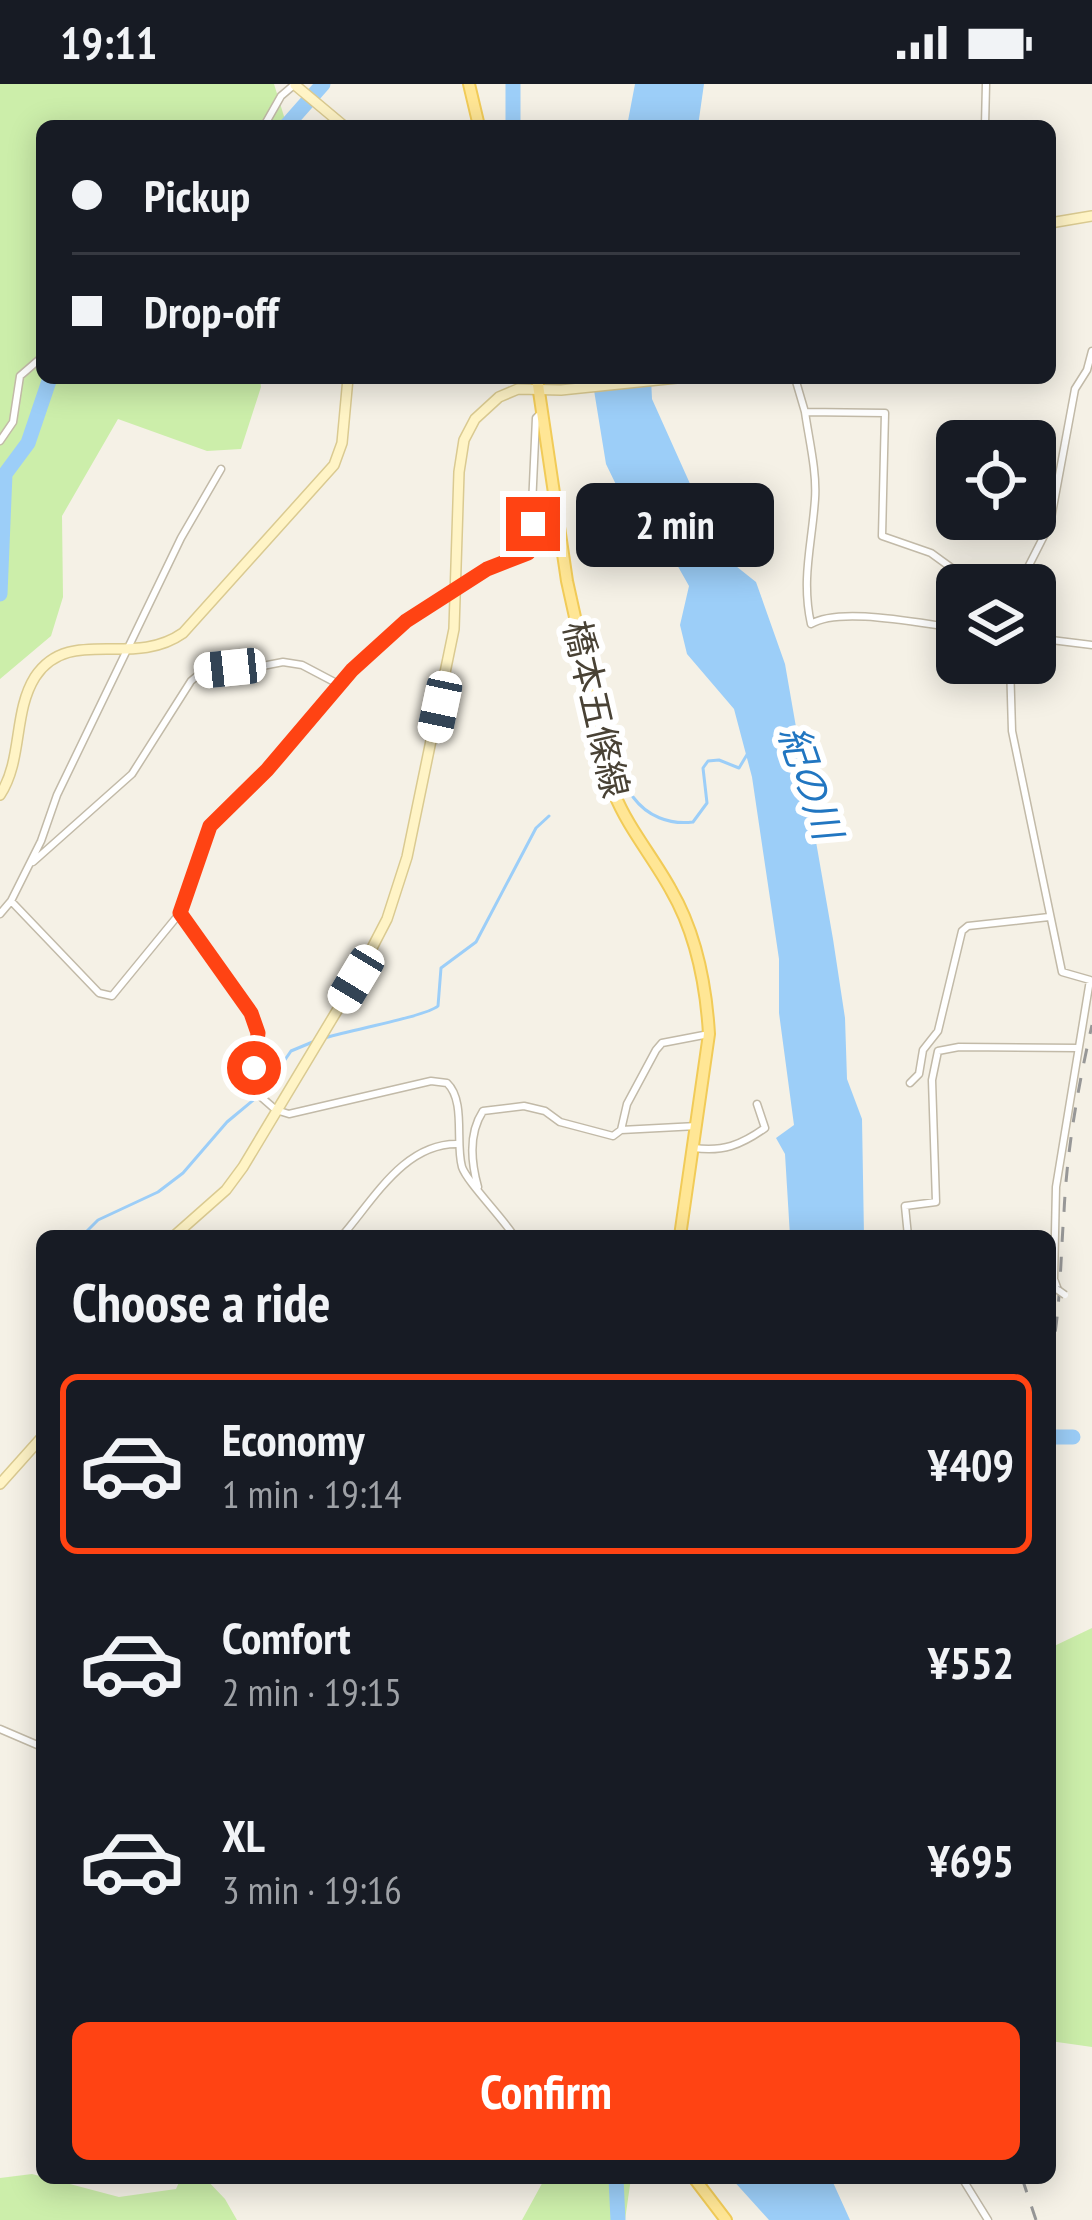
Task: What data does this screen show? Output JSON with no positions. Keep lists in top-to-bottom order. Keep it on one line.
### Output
{"streets":{"main road":["橋本五條線"]},"water":["紀の川"],"page":{"status":"19:11","banner":["Pickup","Drop-off"],"bubble":"2 min","heading":"Choose a ride","list":[{"name":"Economy","note":"1 min · 19:14","value":"¥409"},{"name":"Comfort","note":"2 min · 19:15","value":"¥552"},{"name":"XL","note":"3 min · 19:16","value":"¥695"}],"buttons":"Confirm"}}
